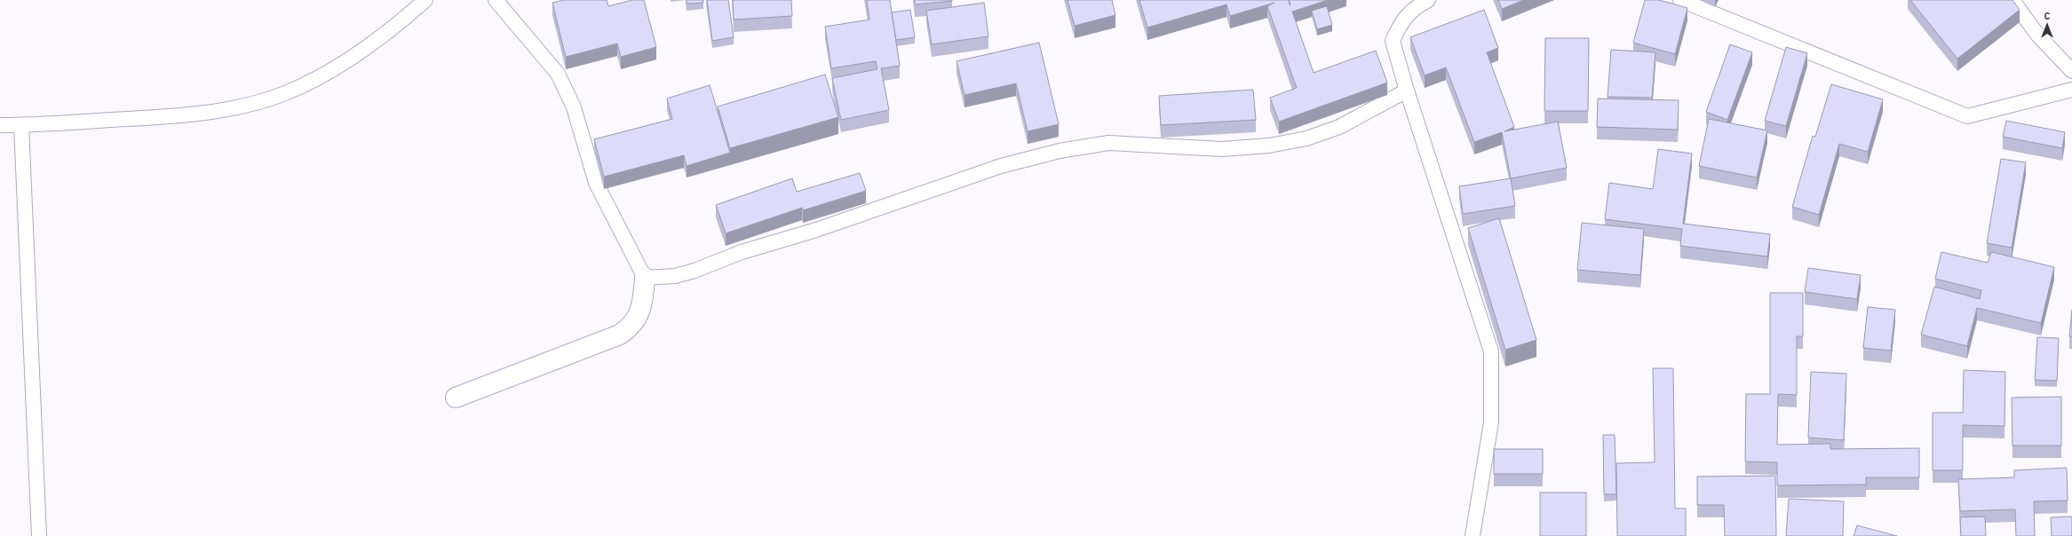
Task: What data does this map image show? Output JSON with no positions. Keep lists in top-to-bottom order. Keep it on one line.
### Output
{"north":"top"}
